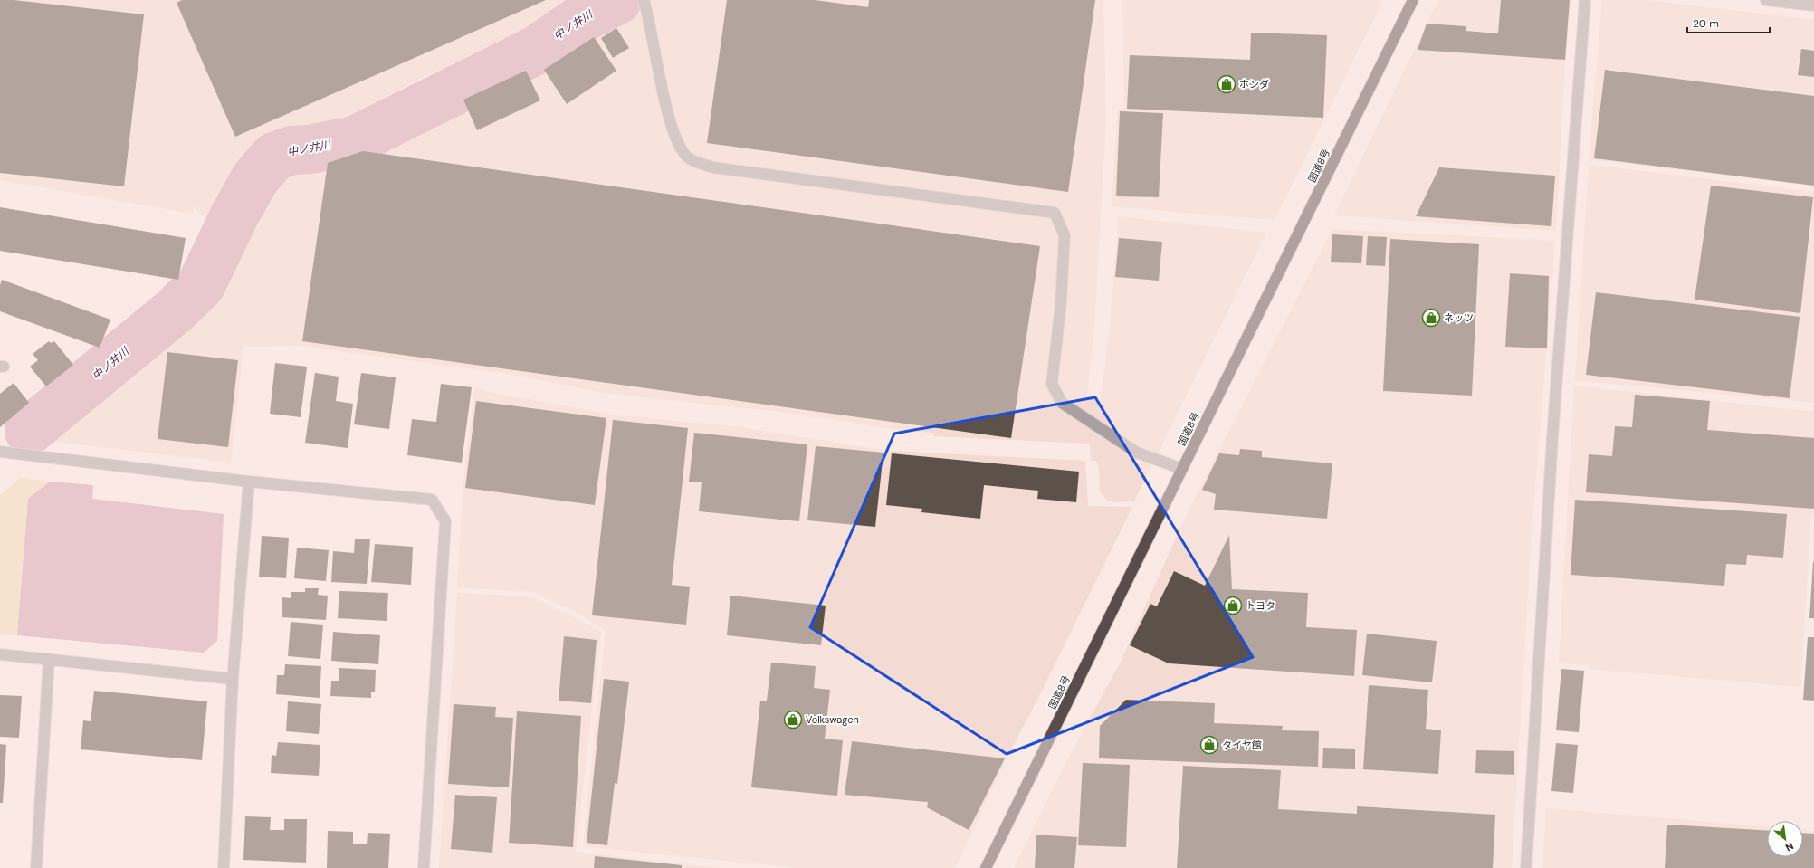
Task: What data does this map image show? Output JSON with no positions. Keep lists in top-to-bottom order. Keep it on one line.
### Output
{"streets":{"highway":["国道8号"]},"water":["中ノ井川"],"places":{"shop":["ホンダ","ネッツ","トヨタ","Volkswagen","タイヤ館"]},"scale_bar":"20 m","north":"bottom right"}
